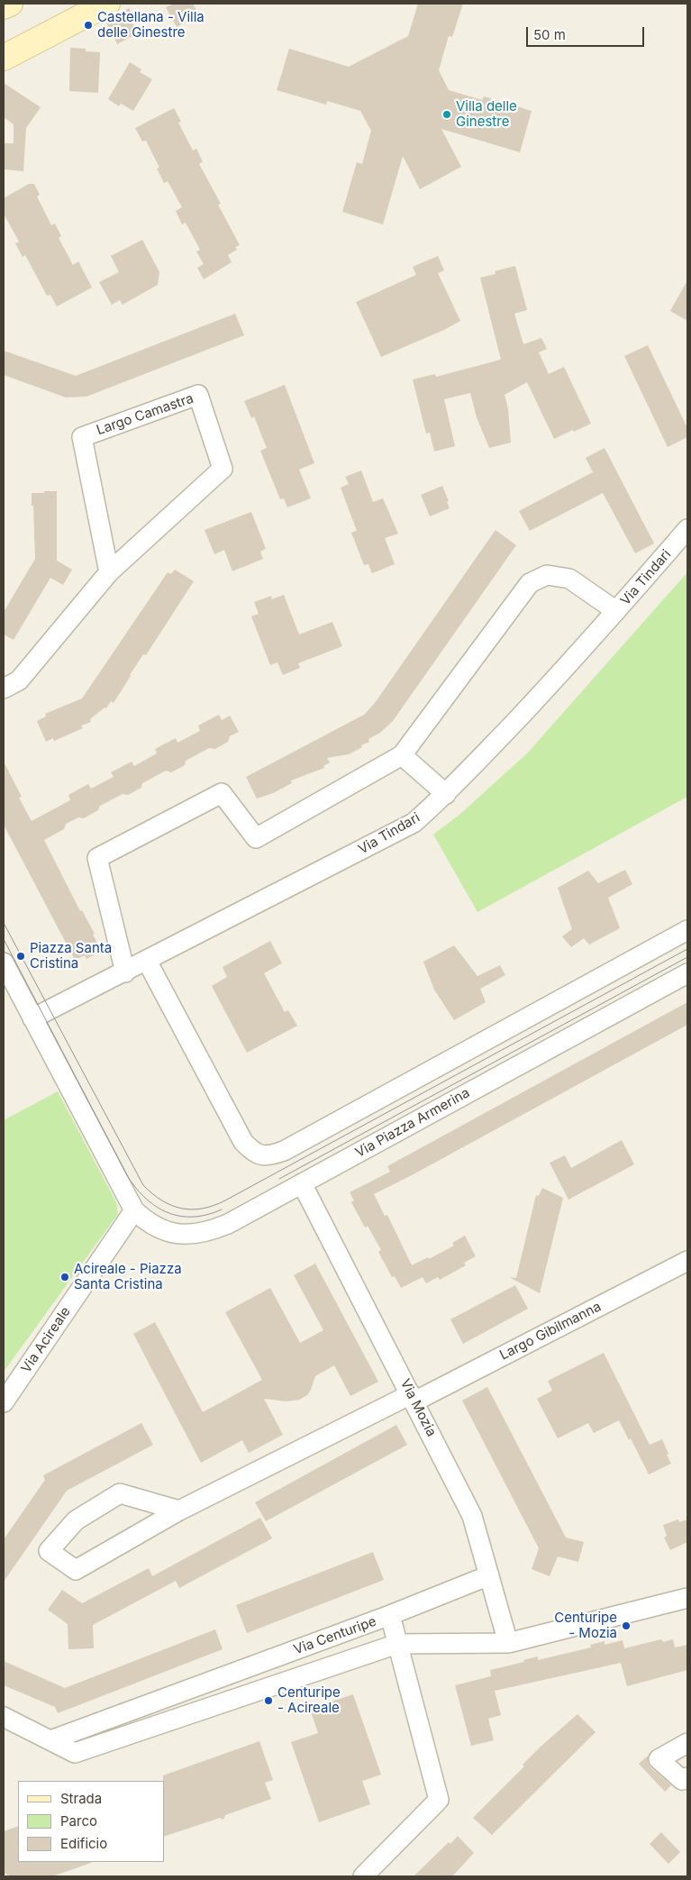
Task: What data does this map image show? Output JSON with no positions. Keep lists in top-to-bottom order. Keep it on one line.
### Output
{"streets":{"street":["Largo Camastra","Via Tindari","Via Piazza Armerina","Largo Gibilmanna","Via Acireale","Via Mozia","Via Centuripe"]},"crossings":[["Via Piazza Armerina","Via Acireale"],["Via Piazza Armerina","Via Mozia"],["Largo Gibilmanna","Via Mozia"]],"places":["Castellana - Villa delle Ginestre","Villa delle Ginestre","Piazza Santa Cristina","Acireale - Piazza Santa Cristina","Centuripe - Mozia","Centuripe - Acireale"],"legend":["Strada","Parco","Edificio"],"scale_bar":"50 m"}
